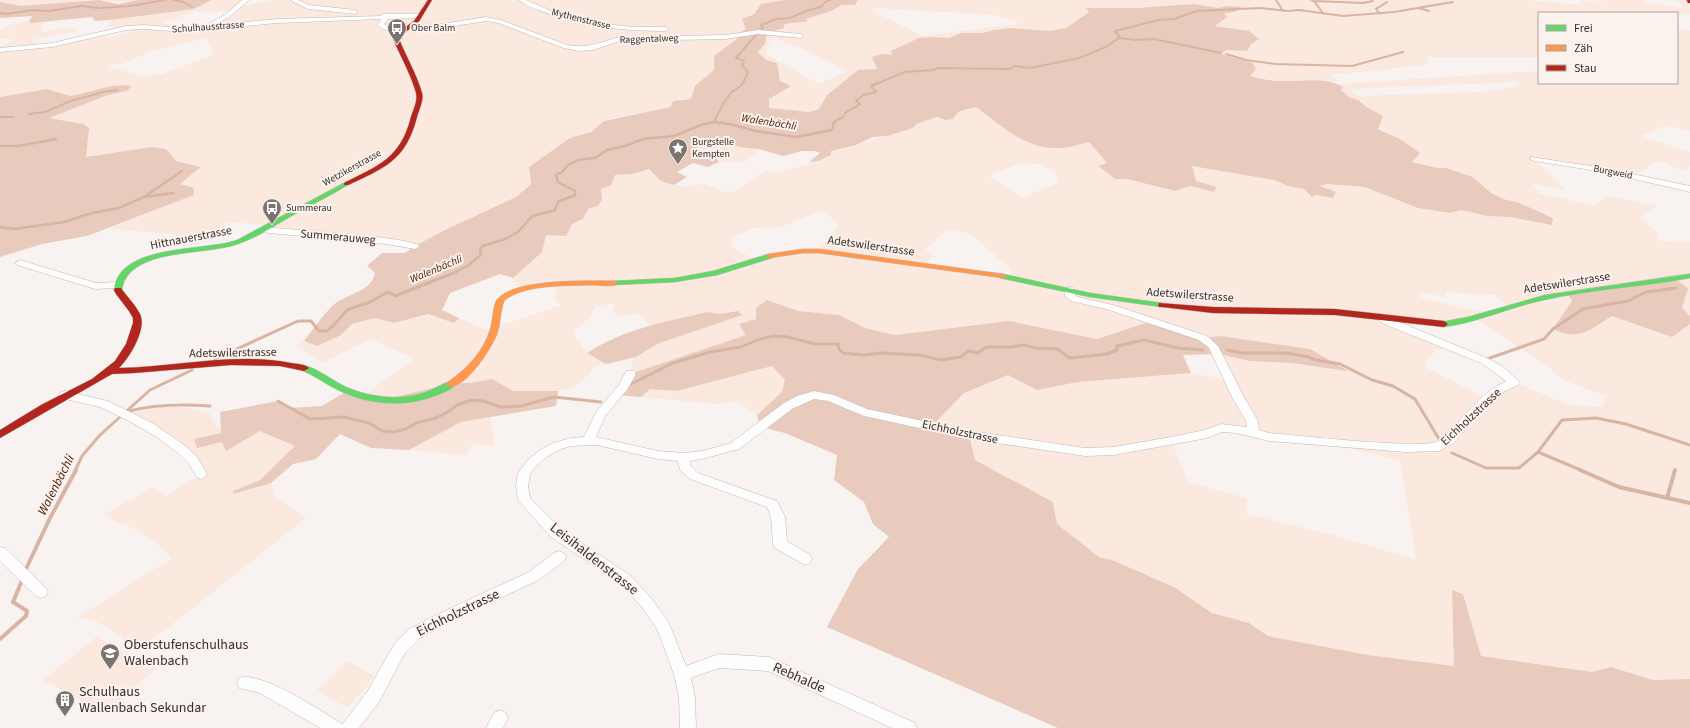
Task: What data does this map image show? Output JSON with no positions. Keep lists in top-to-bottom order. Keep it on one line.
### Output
{"streets":{"street":["Mythenstrasse","Schulhausstrasse","Raggentalweg","Wetzikerstrasse","Burgweid","Summerauweg","Hittnauerstrasse","Adetswilerstrasse","Eichholzstrasse","Leisihaldenstrasse","Rebhalde"]},"crossings":[["Schulhausstrasse","Raggentalweg"],["Raggentalweg","Wetzikerstrasse"],["Wetzikerstrasse","Hittnauerstrasse"],["Summerauweg","Hittnauerstrasse"],["Adetswilerstrasse","Eichholzstrasse"],["Eichholzstrasse","Leisihaldenstrasse"],["Leisihaldenstrasse","Rebhalde"]],"water":["Walenbächli"],"places":{"bus stop":["Ober Balm","Summerau"],"place":["Burgstelle Kempten"],"school or university":["Oberstufenschulhaus Walenbach"],"building":["Schulhaus Wallenbach Sekundar"]},"legend":["Frei","Zäh","Stau"]}
